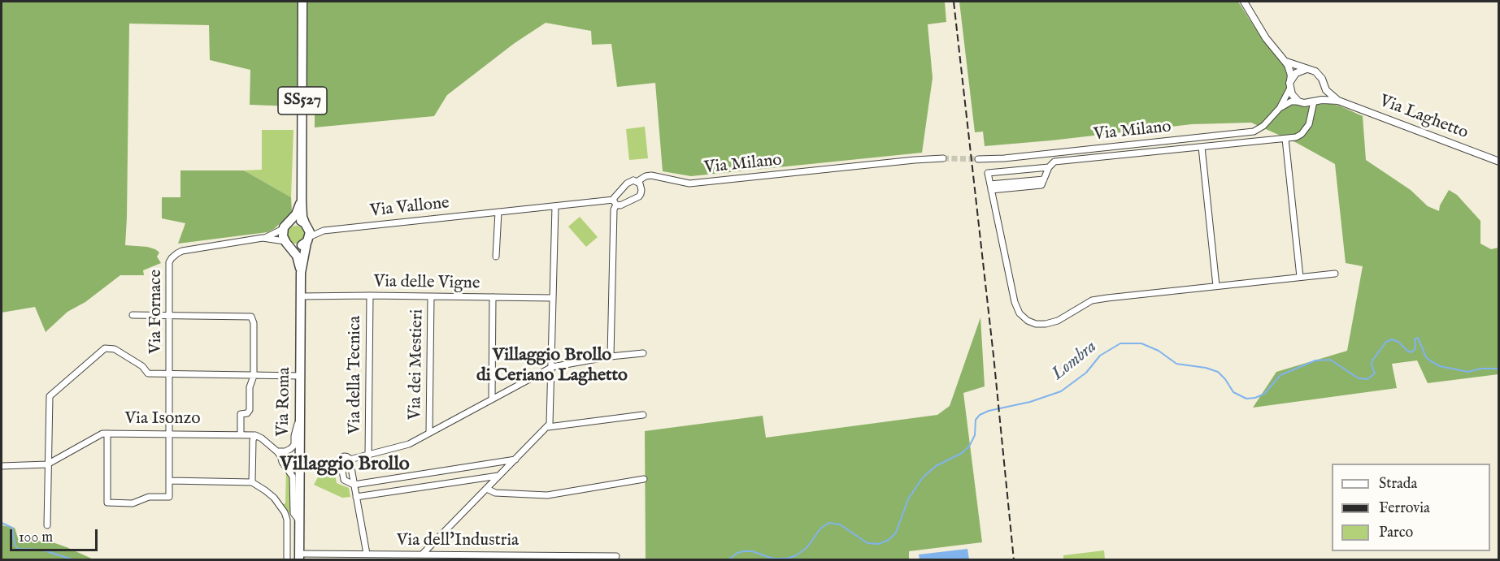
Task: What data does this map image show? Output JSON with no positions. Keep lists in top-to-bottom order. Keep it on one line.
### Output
{"streets":{"main road":["SS527","Via Roma"],"street":["Via Laghetto","Via Milano","Via Vallone","Via delle Vigne","Via Fornace","Via dei Mestieri","Via della Tecnica","Via Isonzo","Via dell'Industria"]},"crossings":[["SS527","Via Vallone"],["SS527","Via Fornace"],["SS527","Via Roma"],["Via Laghetto","Via Milano"],["Via Vallone","Via Fornace"],["Via Vallone","Via Roma"],["Via delle Vigne","Via dei Mestieri"],["Via delle Vigne","Via della Tecnica"],["Via delle Vigne","Via Roma"],["Via Fornace","Via Roma"],["Via Fornace","Via Isonzo"],["Via Roma","Via dell'Industria"]],"districts":["Villaggio Brollo di Ceriano Laghetto","Villaggio Brollo"],"water":["Lombra"],"legend":["Strada","Ferrovia","Parco"],"scale_bar":"100 m"}
